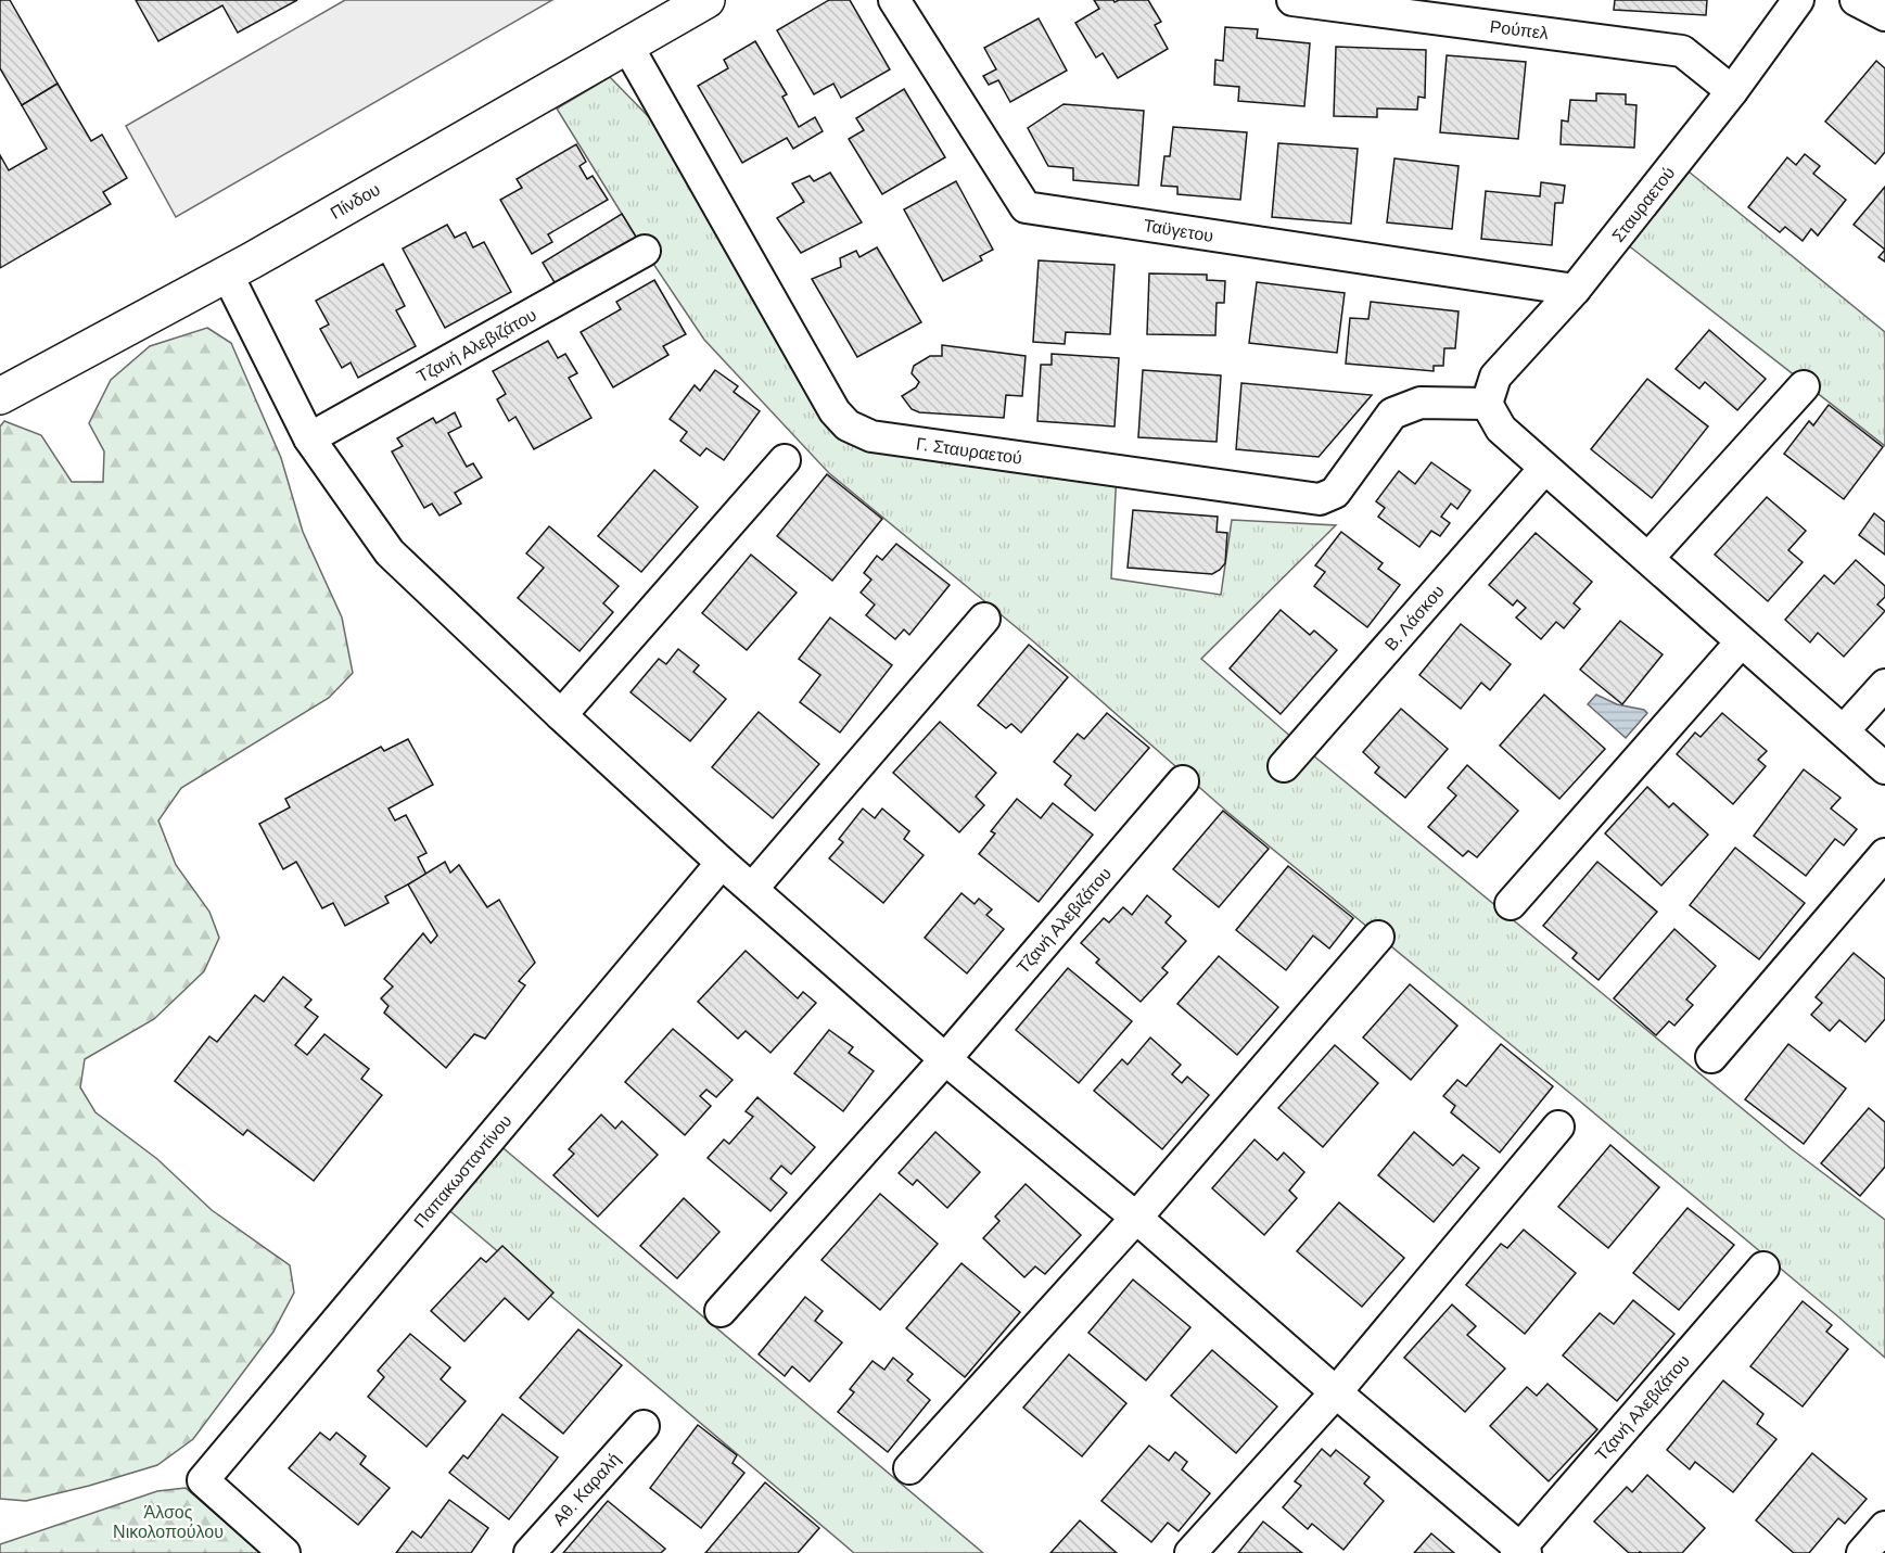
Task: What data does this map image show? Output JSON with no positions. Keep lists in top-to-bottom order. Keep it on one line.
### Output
{"streets":{"street":["Ρούπελ","Πίνδου","Σταυραετού","Ταϋγετου","Τζανή Αλεβιζάτου","Γ. Σταυραετού","Β. Λάσκου","Παπακωσταντίνου","Αθ. Καραλή"]},"crossings":[["Ρούπελ","Σταυραετού"],["Πίνδου","Τζανή Αλεβιζάτου"],["Πίνδου","Γ. Σταυραετού"],["Σταυραετού","Ταϋγετου"],["Σταυραετού","Γ. Σταυραετού"],["Τζανή Αλεβιζάτου","Παπακωσταντίνου"]],"parks":["Άλσος Νικολοπούλου"]}
